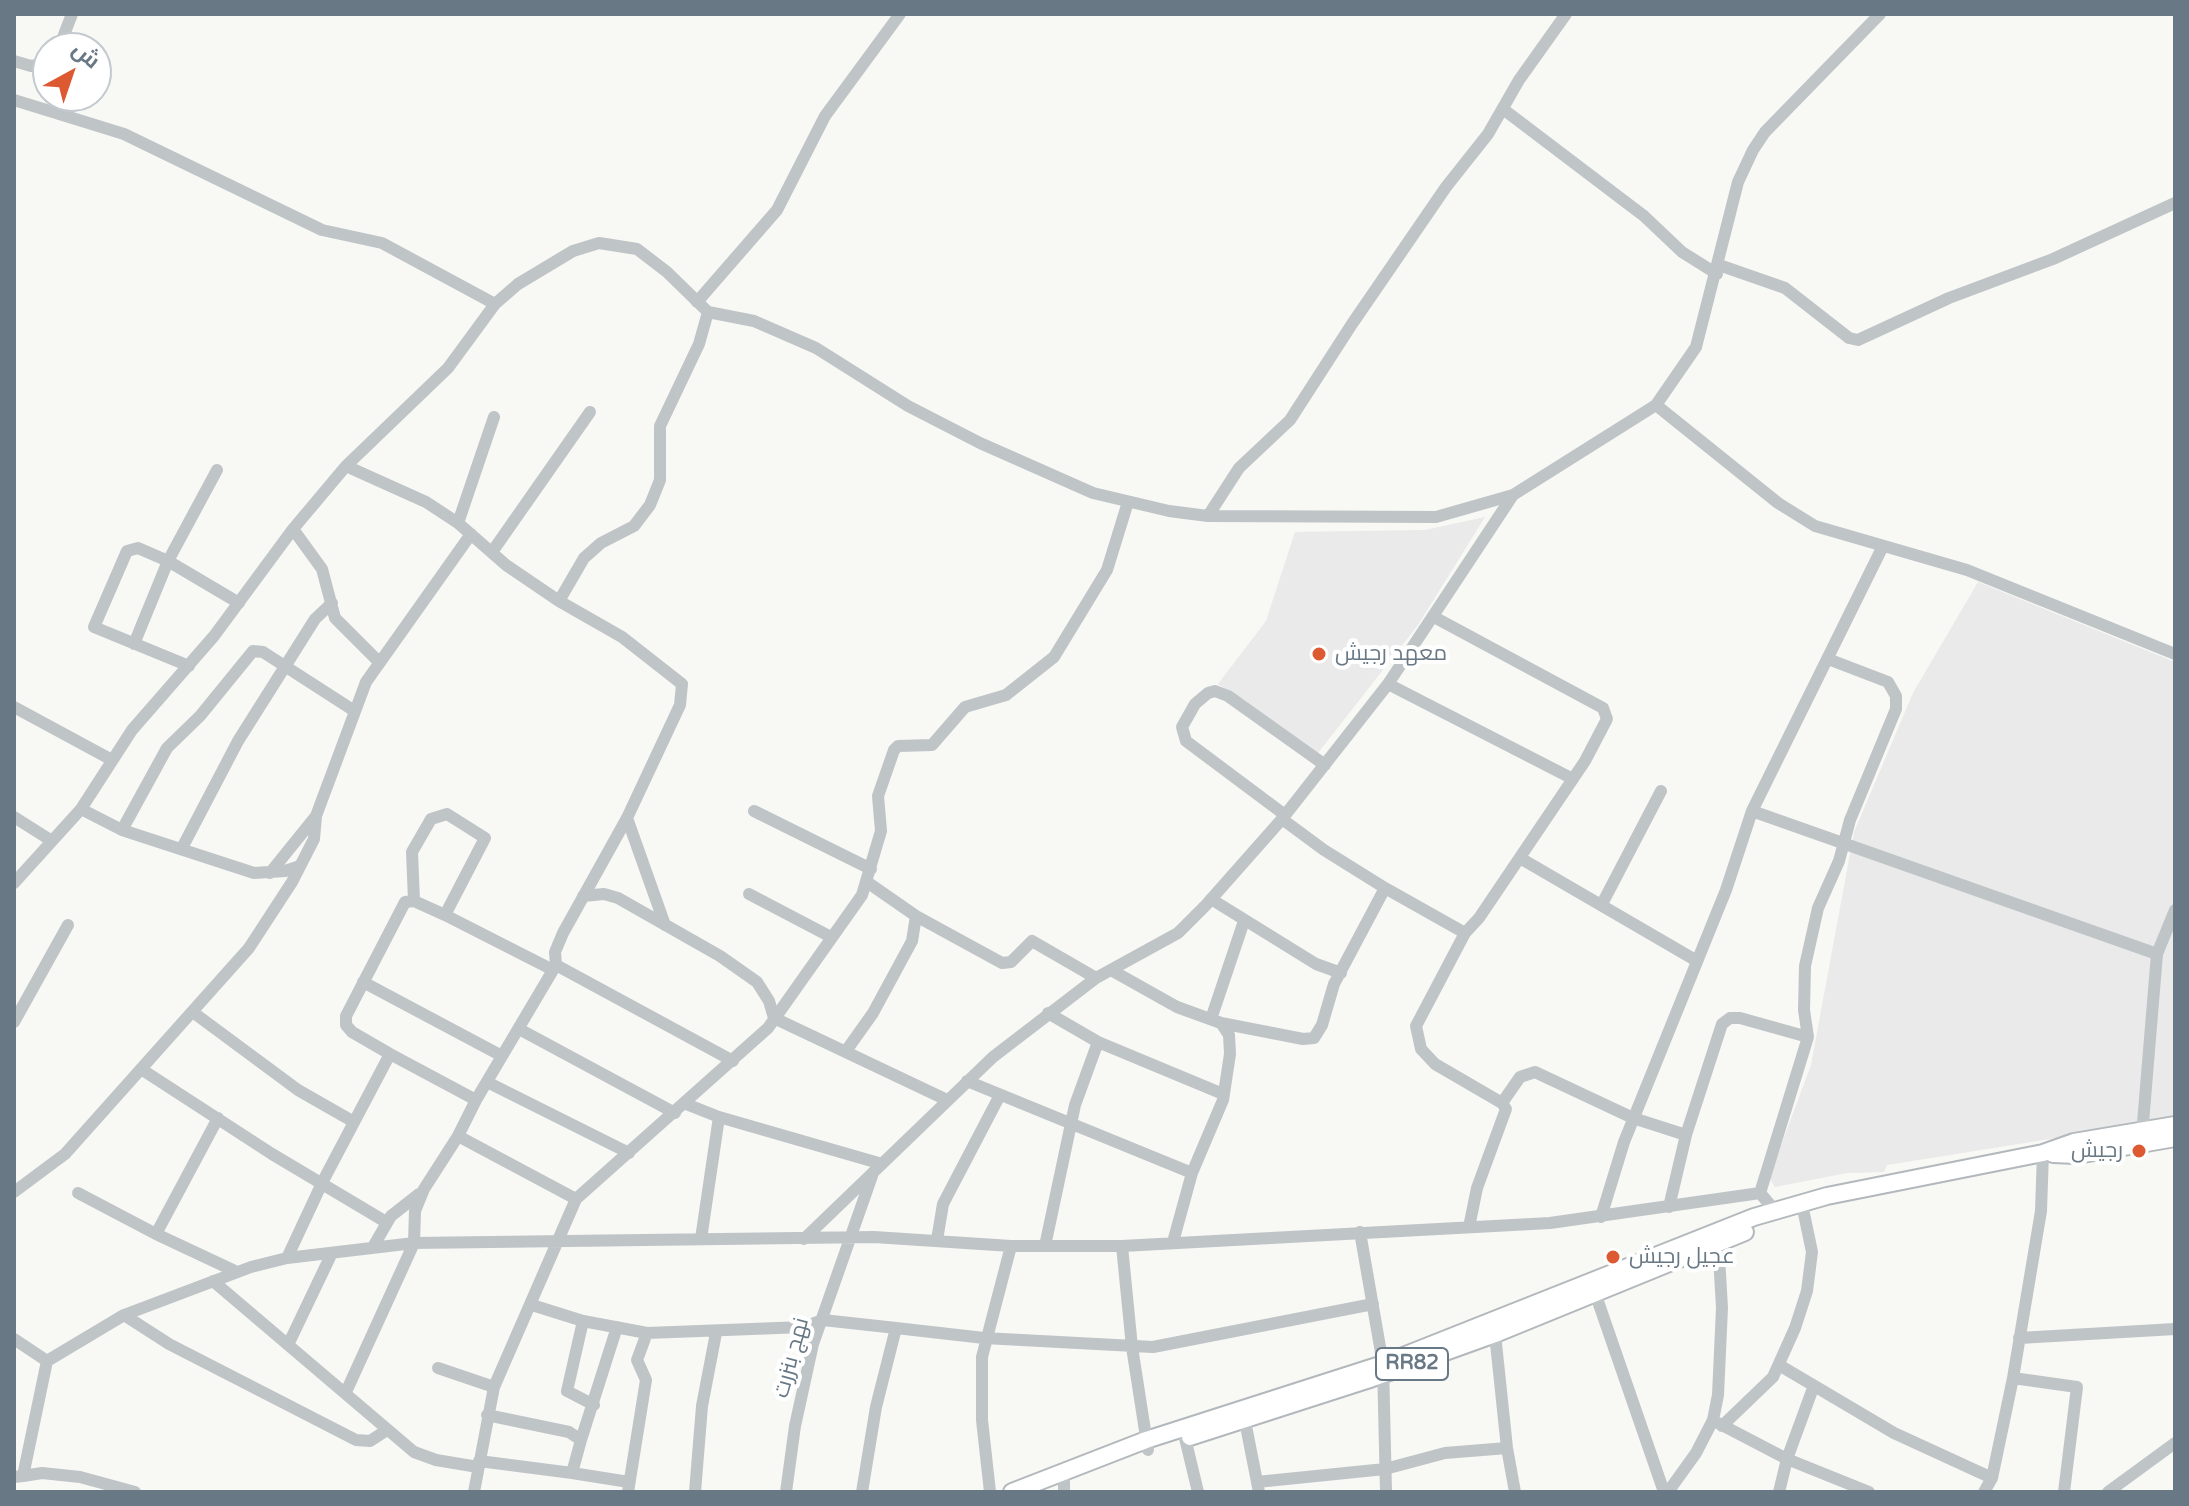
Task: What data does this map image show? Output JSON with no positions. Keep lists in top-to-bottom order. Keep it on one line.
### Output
{"streets":{"main road":["RR82"],"street":["نهج بنزرت"]},"places":["معهد رجيش","رجيش","عجيل رجيش"],"north":"top right"}
